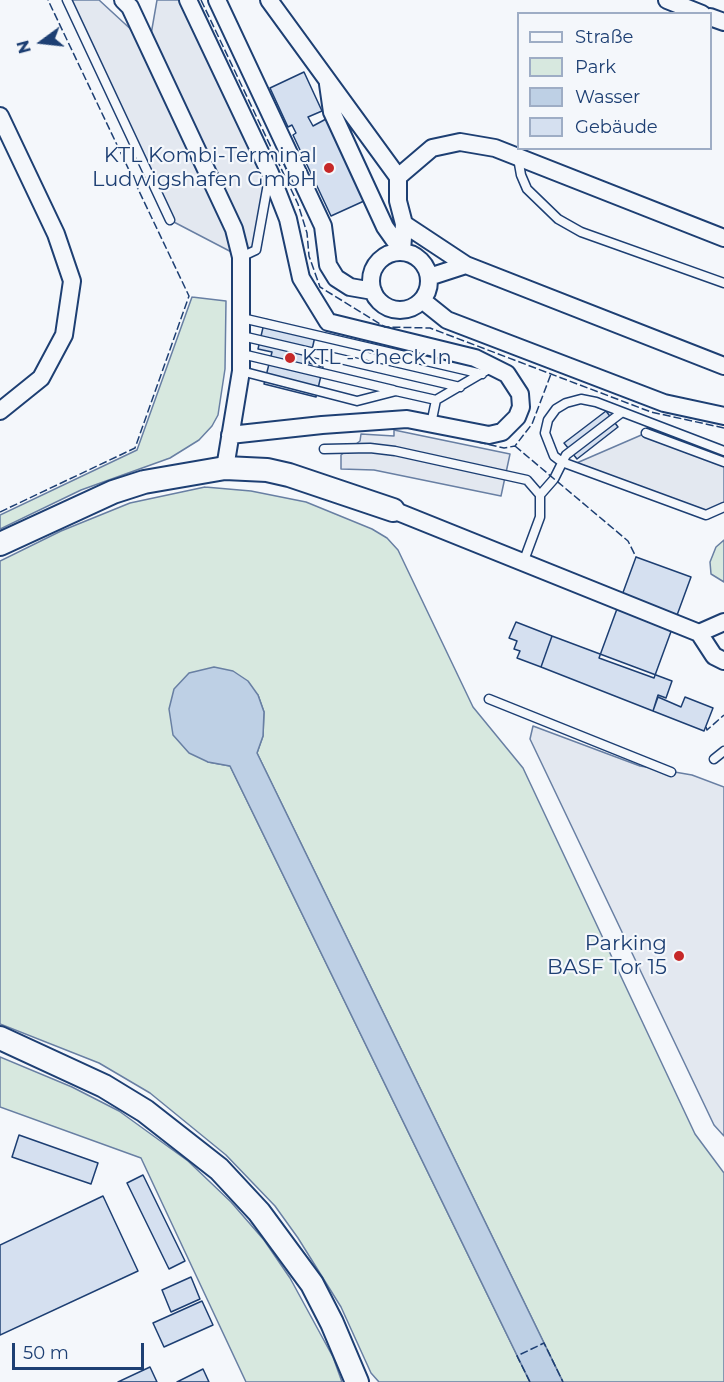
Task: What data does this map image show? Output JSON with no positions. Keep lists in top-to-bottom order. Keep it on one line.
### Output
{"places":["KTL Kombi-Terminal Ludwigshafen GmbH","KTL - Check In","Parking BASF Tor 15"],"legend":["Straße","Park","Wasser","Gebäude"],"scale_bar":"50 m","north":"left"}
